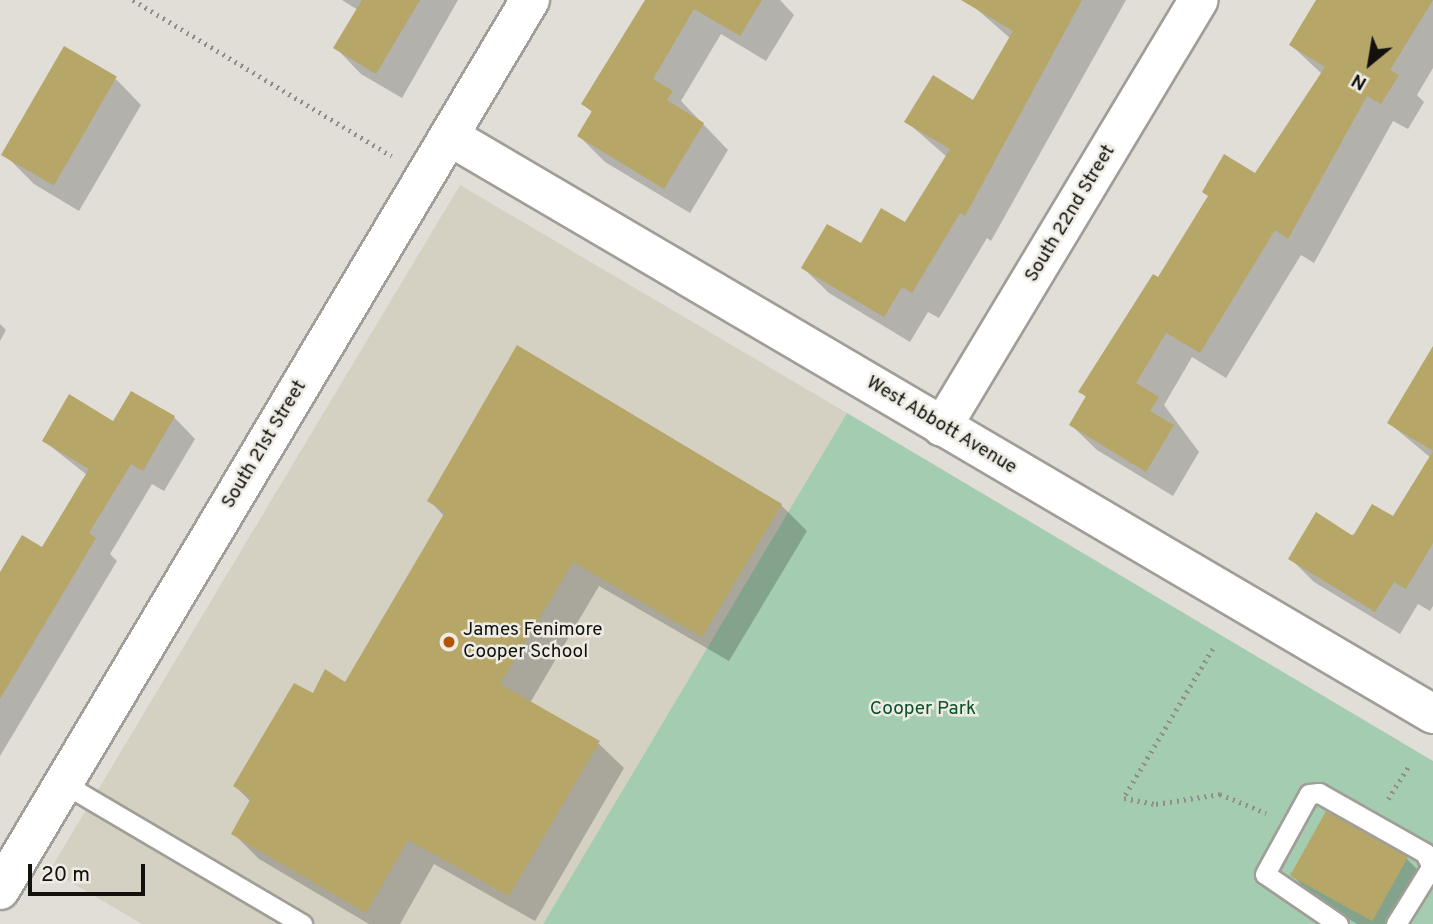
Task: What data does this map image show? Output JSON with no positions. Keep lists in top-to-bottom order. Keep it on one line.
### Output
{"streets":{"street":["South 22nd Street","West Abbott Avenue","South 21st Street"]},"crossings":[["South 22nd Street","West Abbott Avenue"],["West Abbott Avenue","South 21st Street"]],"parks":["Cooper Park"],"places":["James Fenimore Cooper School"],"scale_bar":"20 m","north":"bottom left"}
